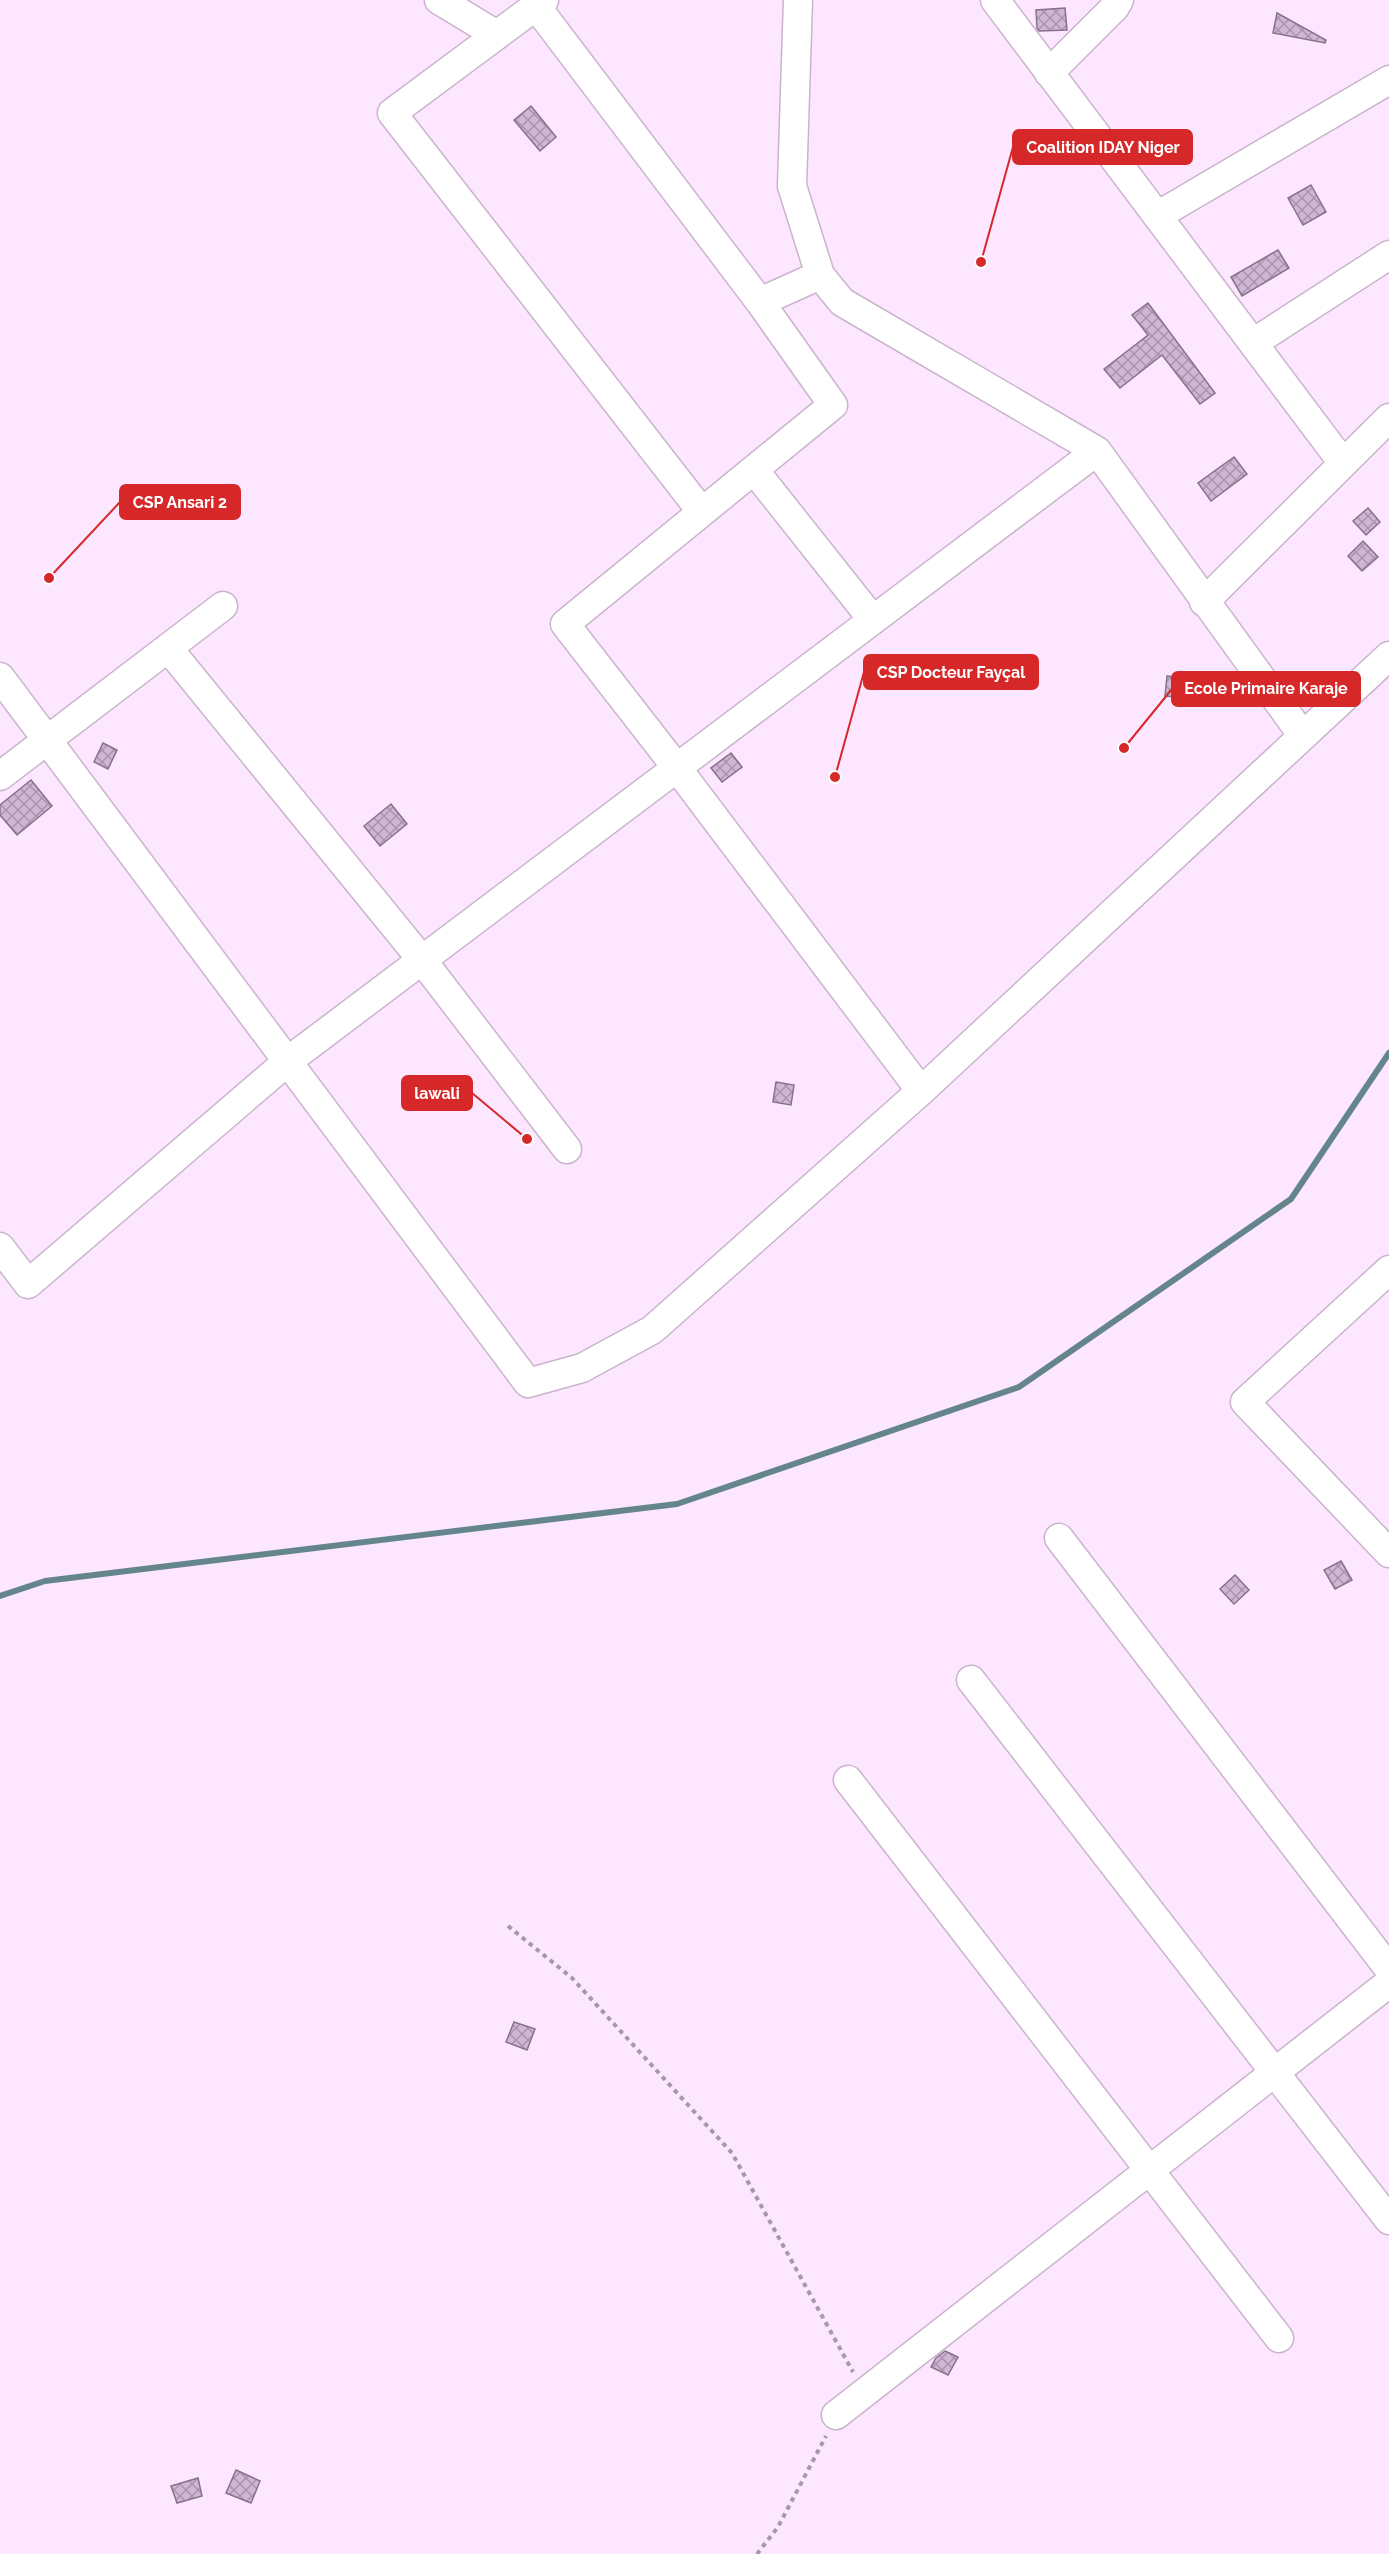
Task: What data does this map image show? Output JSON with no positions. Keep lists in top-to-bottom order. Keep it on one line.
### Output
{"places":["Coalition IDAY Niger","CSP Ansari 2","Ecole Primaire Karaje","CSP Docteur Fayçal","lawali"]}
